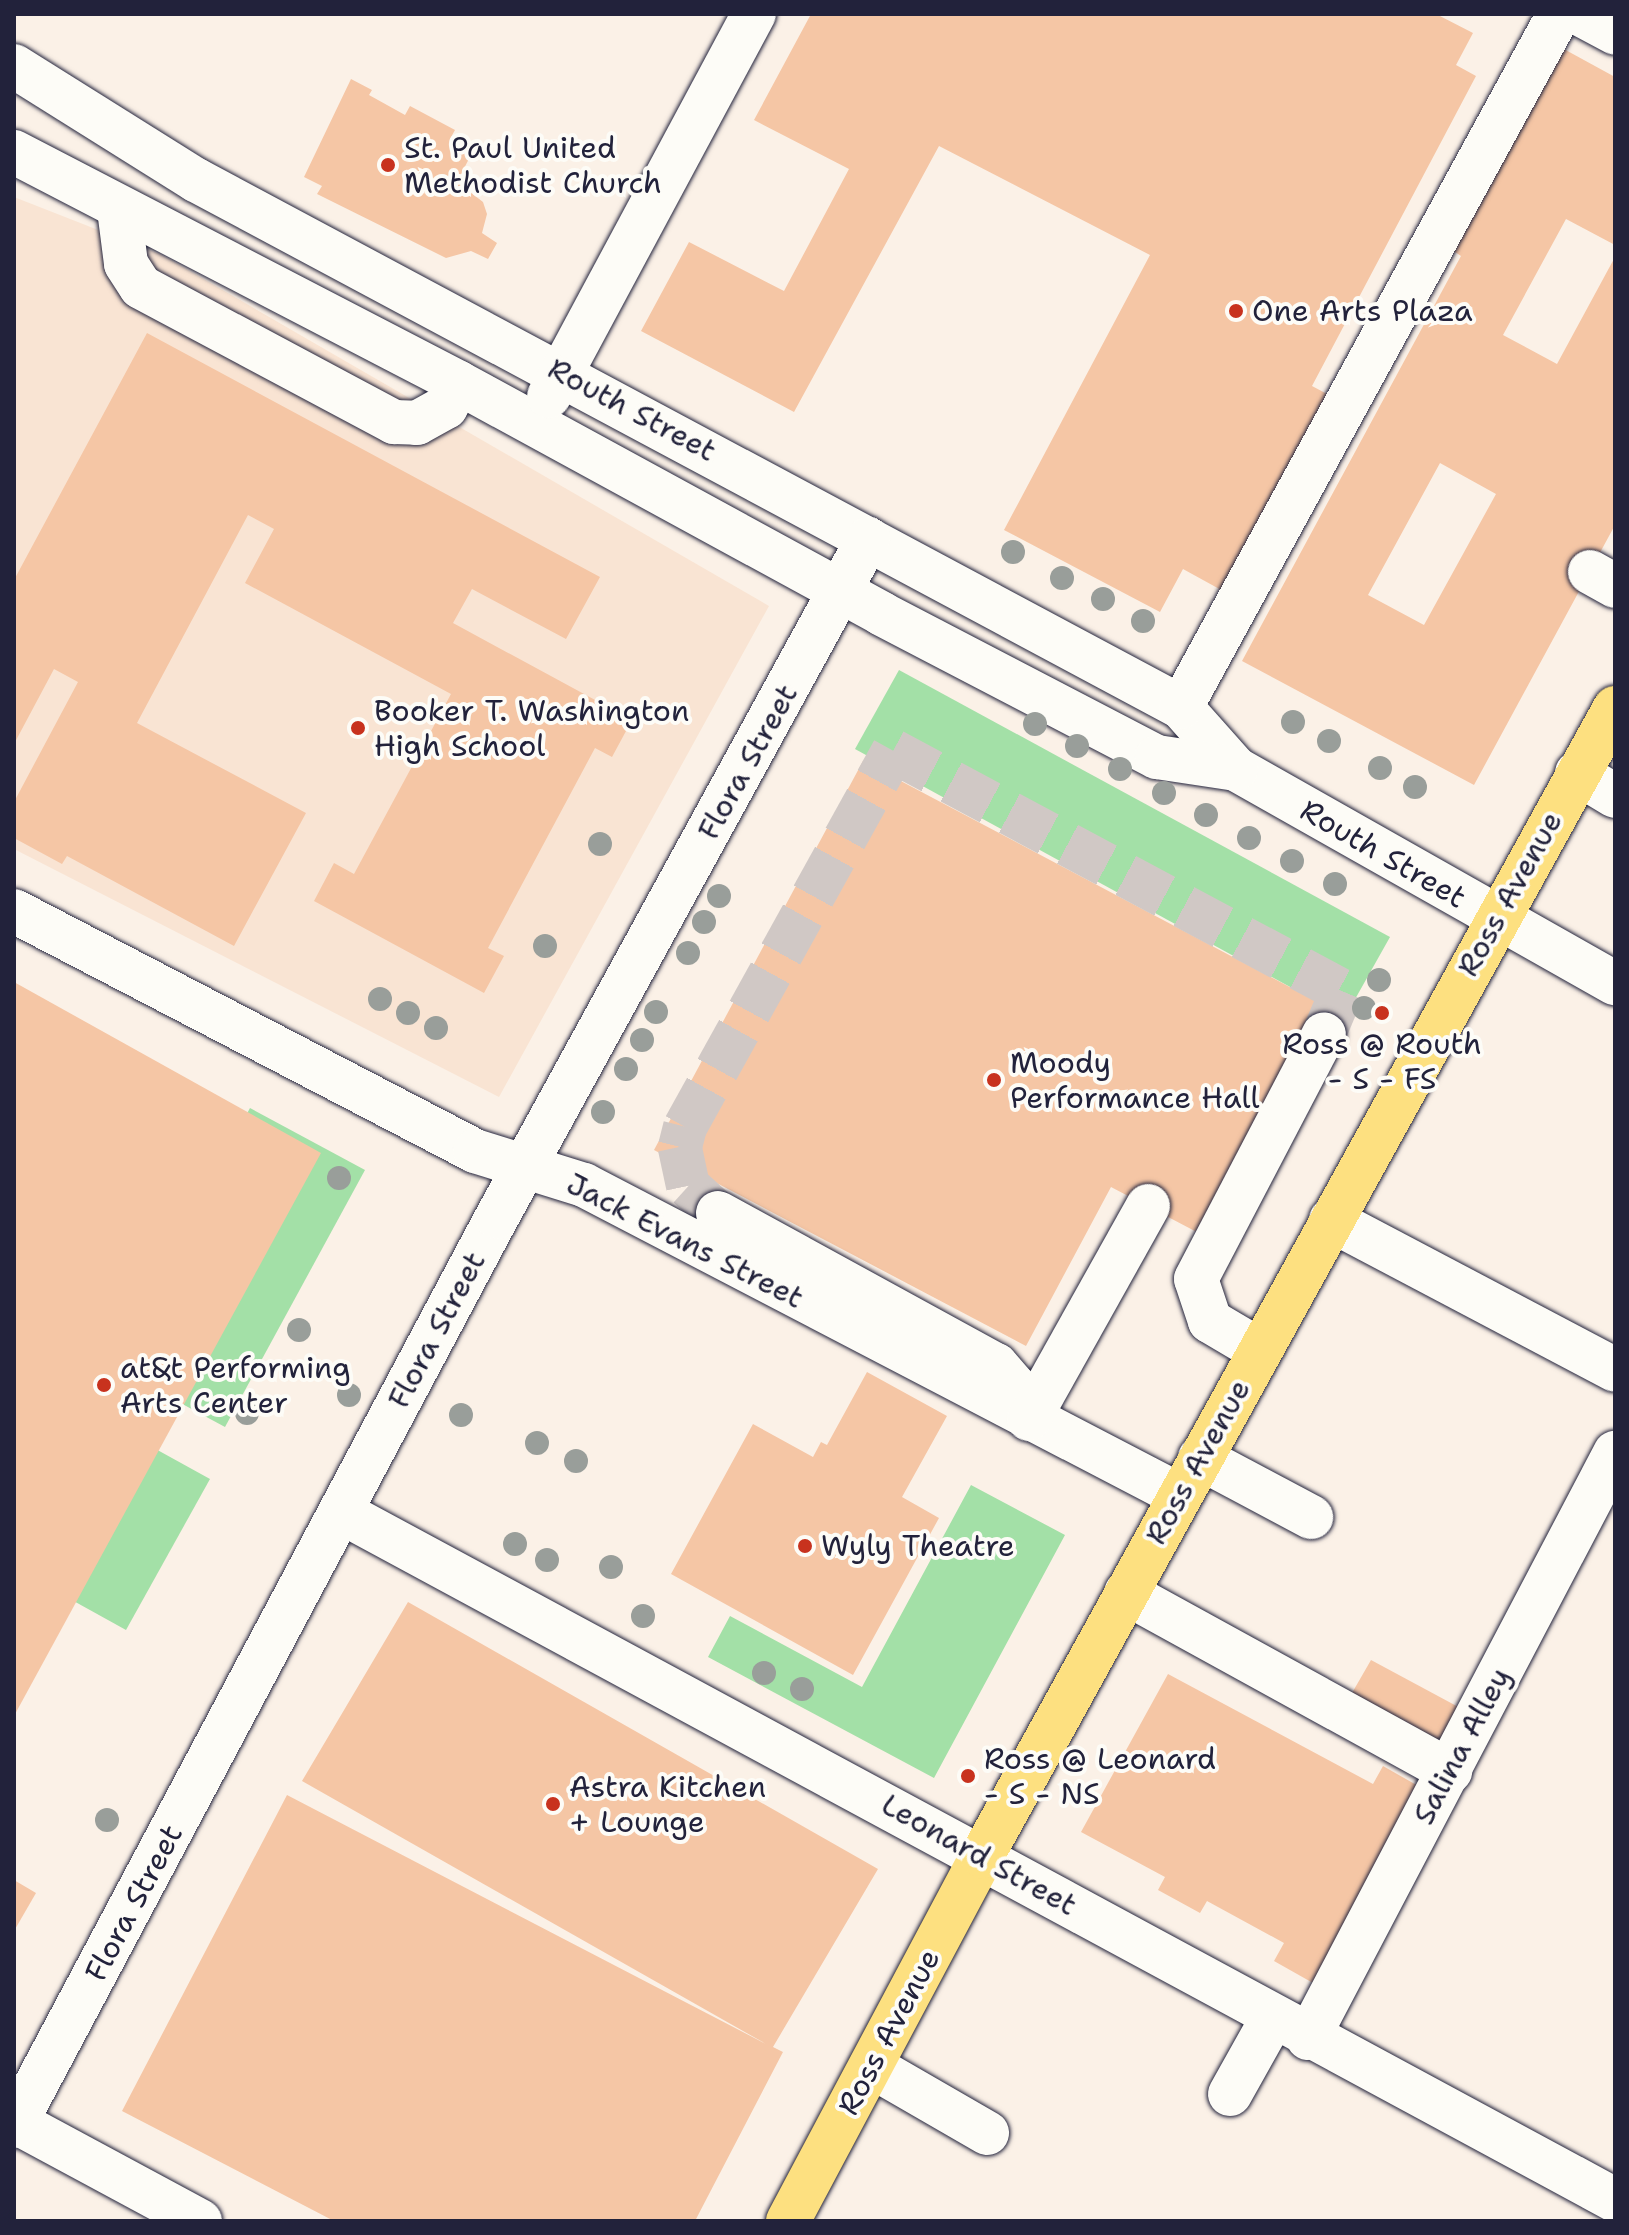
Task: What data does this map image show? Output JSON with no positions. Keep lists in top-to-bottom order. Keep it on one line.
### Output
{"streets":{"main road":["Ross Avenue"],"street":["Routh Street","Flora Street","Jack Evans Street","Salina Alley","Leonard Street"]},"crossings":[["Routh Street","Flora Street"],["Routh Street","Ross Avenue"],["Flora Street","Jack Evans Street"],["Flora Street","Leonard Street"],["Ross Avenue","Jack Evans Street"],["Ross Avenue","Leonard Street"],["Salina Alley","Leonard Street"]],"places":["St. Paul United Methodist Church","One Arts Plaza","Booker T. Washington High School","Ross @ Routh - S - FS","Moody Performance Hall","at&t Performing Arts Center","Wyly Theatre","Ross @ Leonard - S - NS","Astra Kitchen + Lounge"]}
